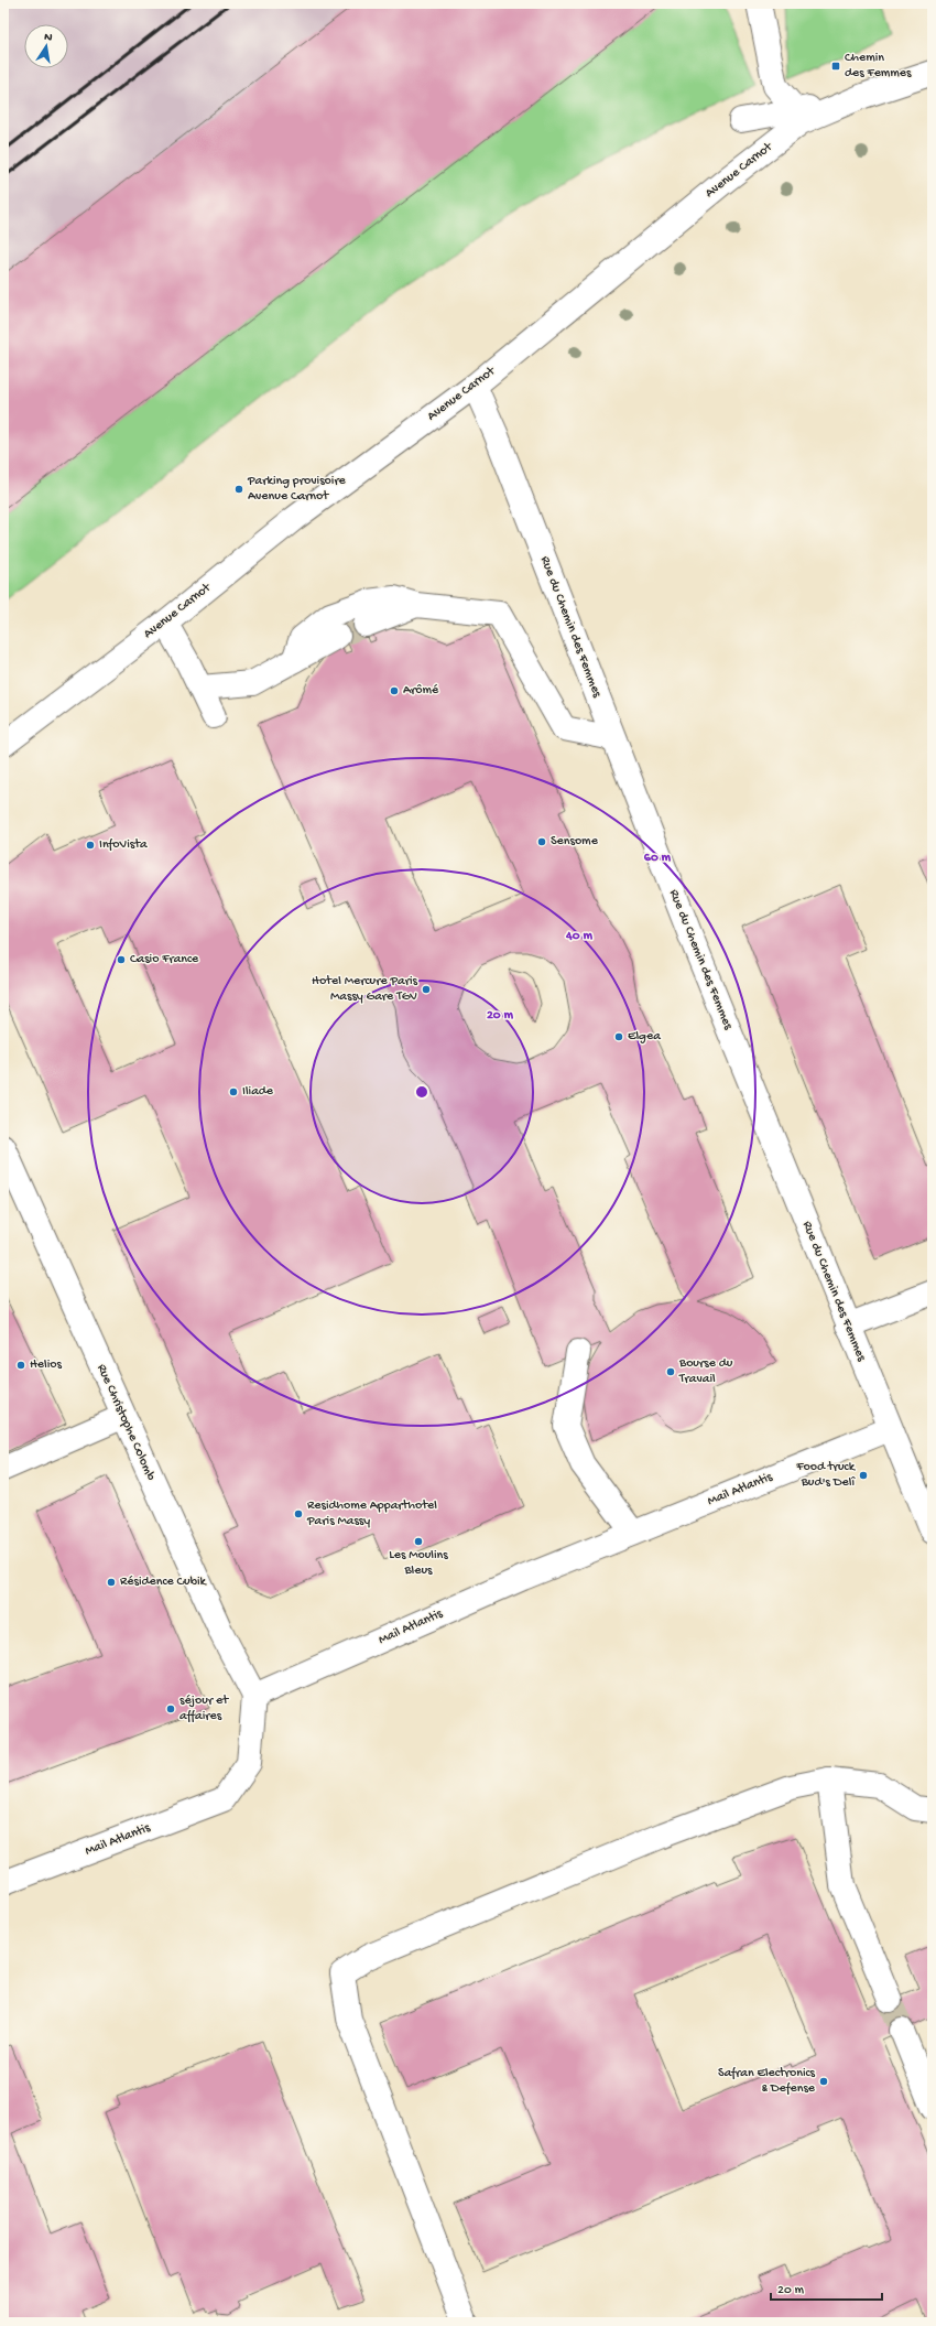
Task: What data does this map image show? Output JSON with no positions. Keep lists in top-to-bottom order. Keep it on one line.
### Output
{"streets":{"street":["Avenue Carnot","Rue du Chemin des Femmes","Rue Christophe Colomb","Mail Atlantis"]},"crossings":[["Avenue Carnot","Rue du Chemin des Femmes"],["Rue du Chemin des Femmes","Mail Atlantis"],["Rue Christophe Colomb","Mail Atlantis"]],"places":{"transit":["Chemin des Femmes"],"other":["Parking provisoire Avenue Carnot","Arômé","Sensome","InfoVista","Casio France","Hotel Mercure Paris Massy Gare TGV","Elgea","Iliade","Helios","Bourse du Travail","Food truck Bud's Delî","Residhome Apparthotel Paris Massy","Les Moulins Bleus","Résidence Cubik","séjour et affaires","Safran Electronics & Defense"]},"scale_bar":"20 m","north":"top","rings":["60 m","40 m","20 m"]}
